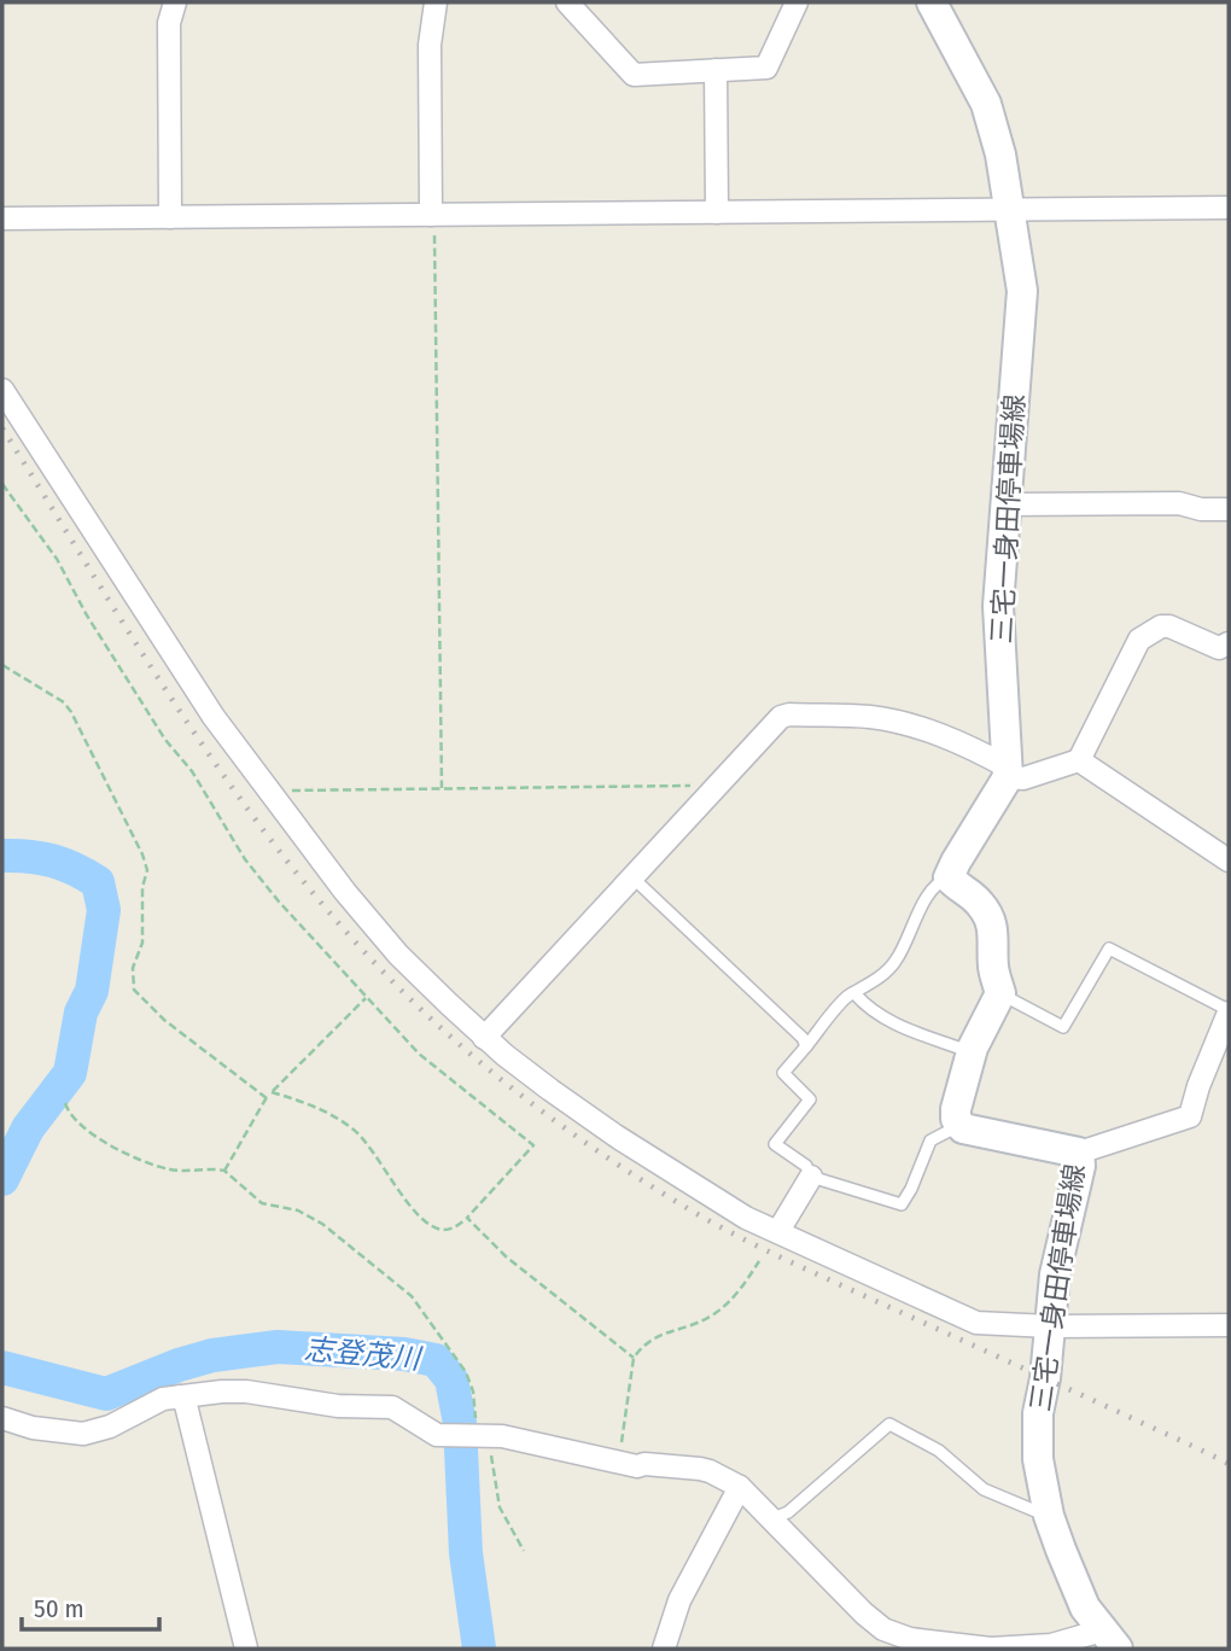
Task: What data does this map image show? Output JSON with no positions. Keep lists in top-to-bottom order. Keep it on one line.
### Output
{"streets":{"main road":["三宅一身田停車場線"]},"water":["志登茂川"],"scale_bar":"50 m"}
